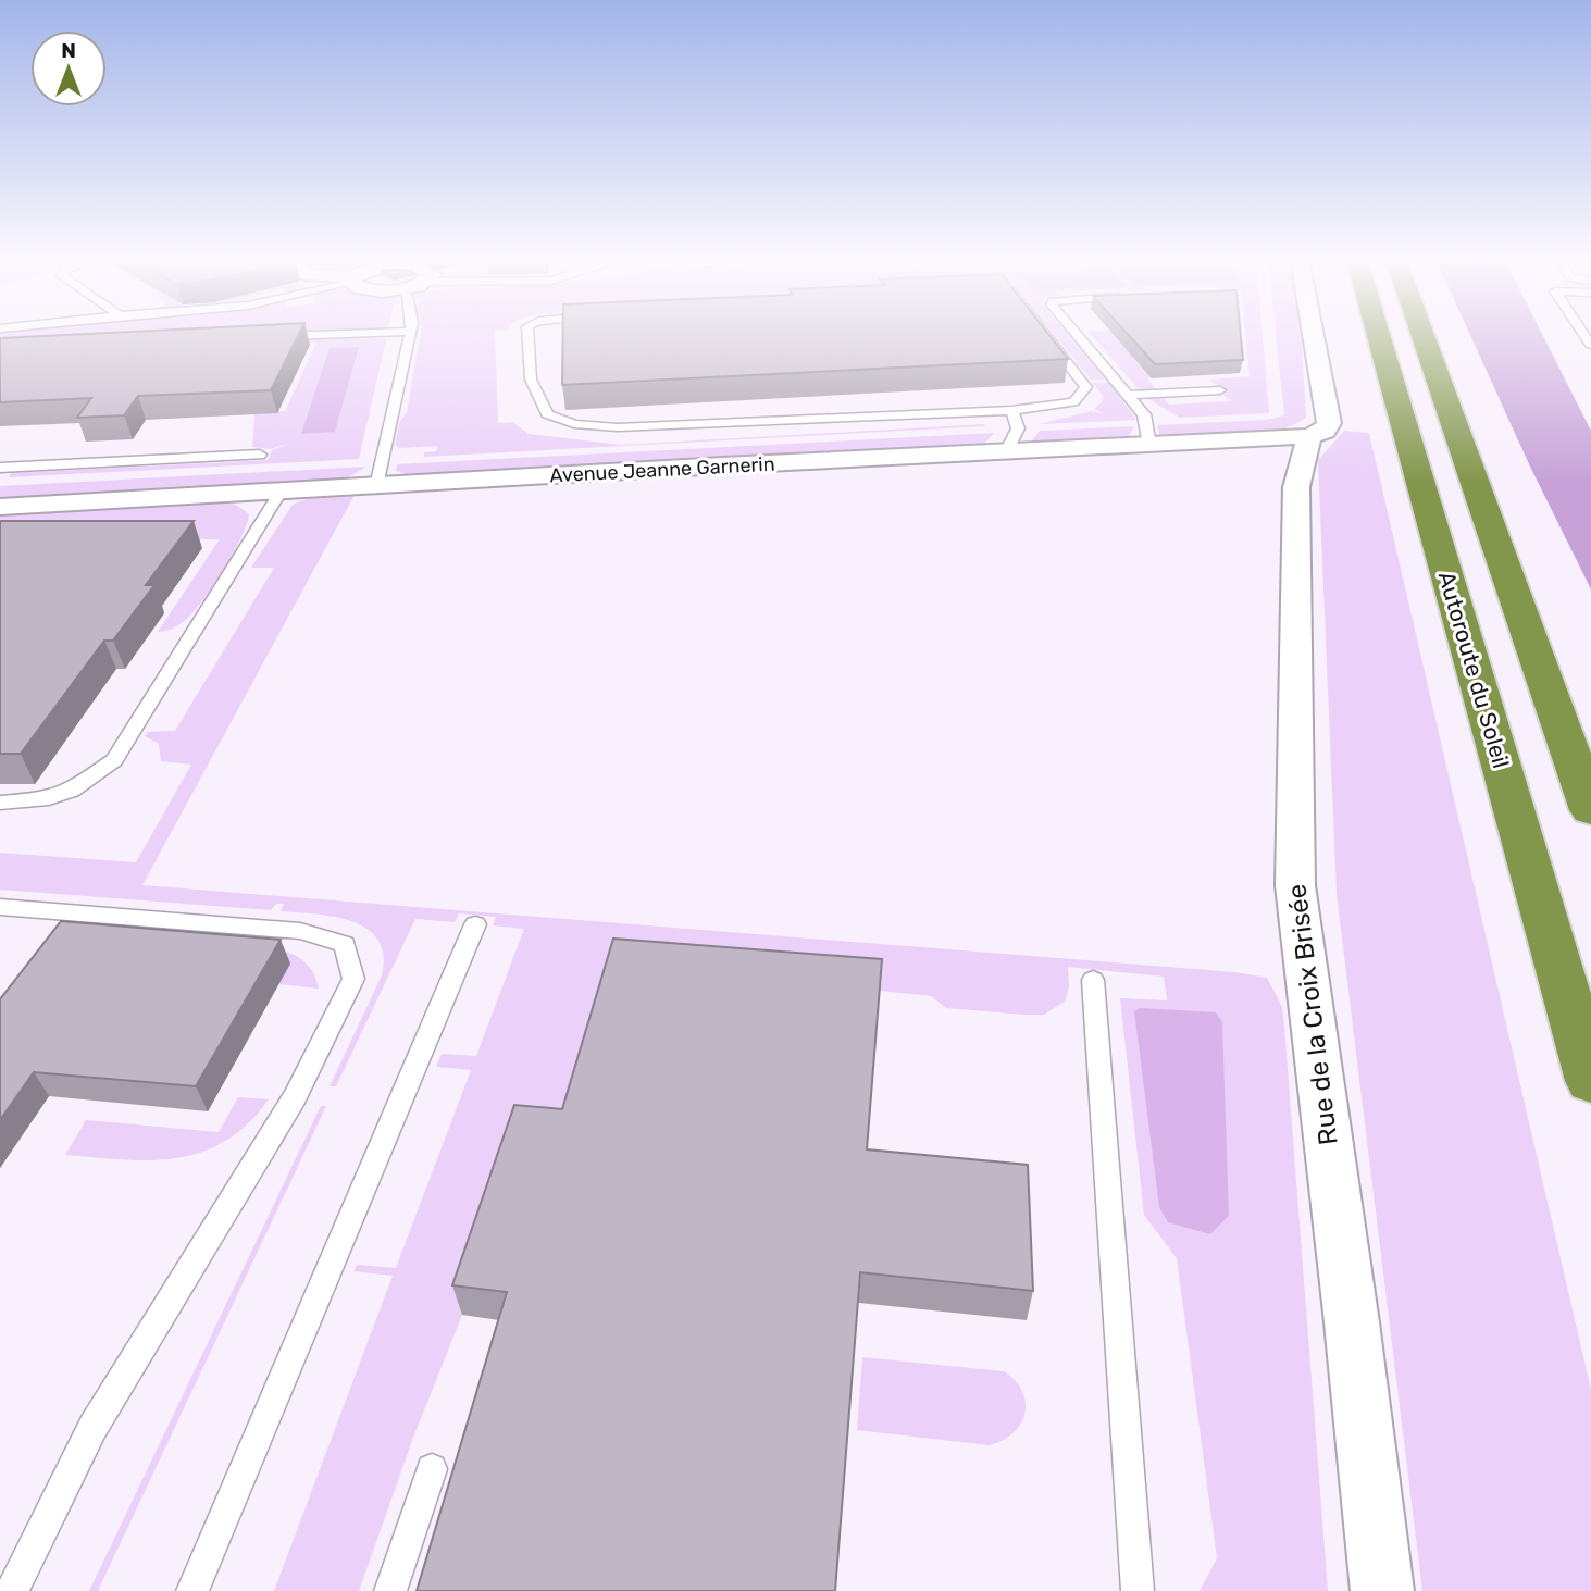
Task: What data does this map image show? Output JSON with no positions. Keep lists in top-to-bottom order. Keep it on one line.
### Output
{"streets":{"highway":["Autoroute du Soleil"],"street":["Avenue Jeanne Garnerin","Rue de la Croix Brisée"]},"crossings":[["Avenue Jeanne Garnerin","Rue de la Croix Brisée"]],"north":"top"}
